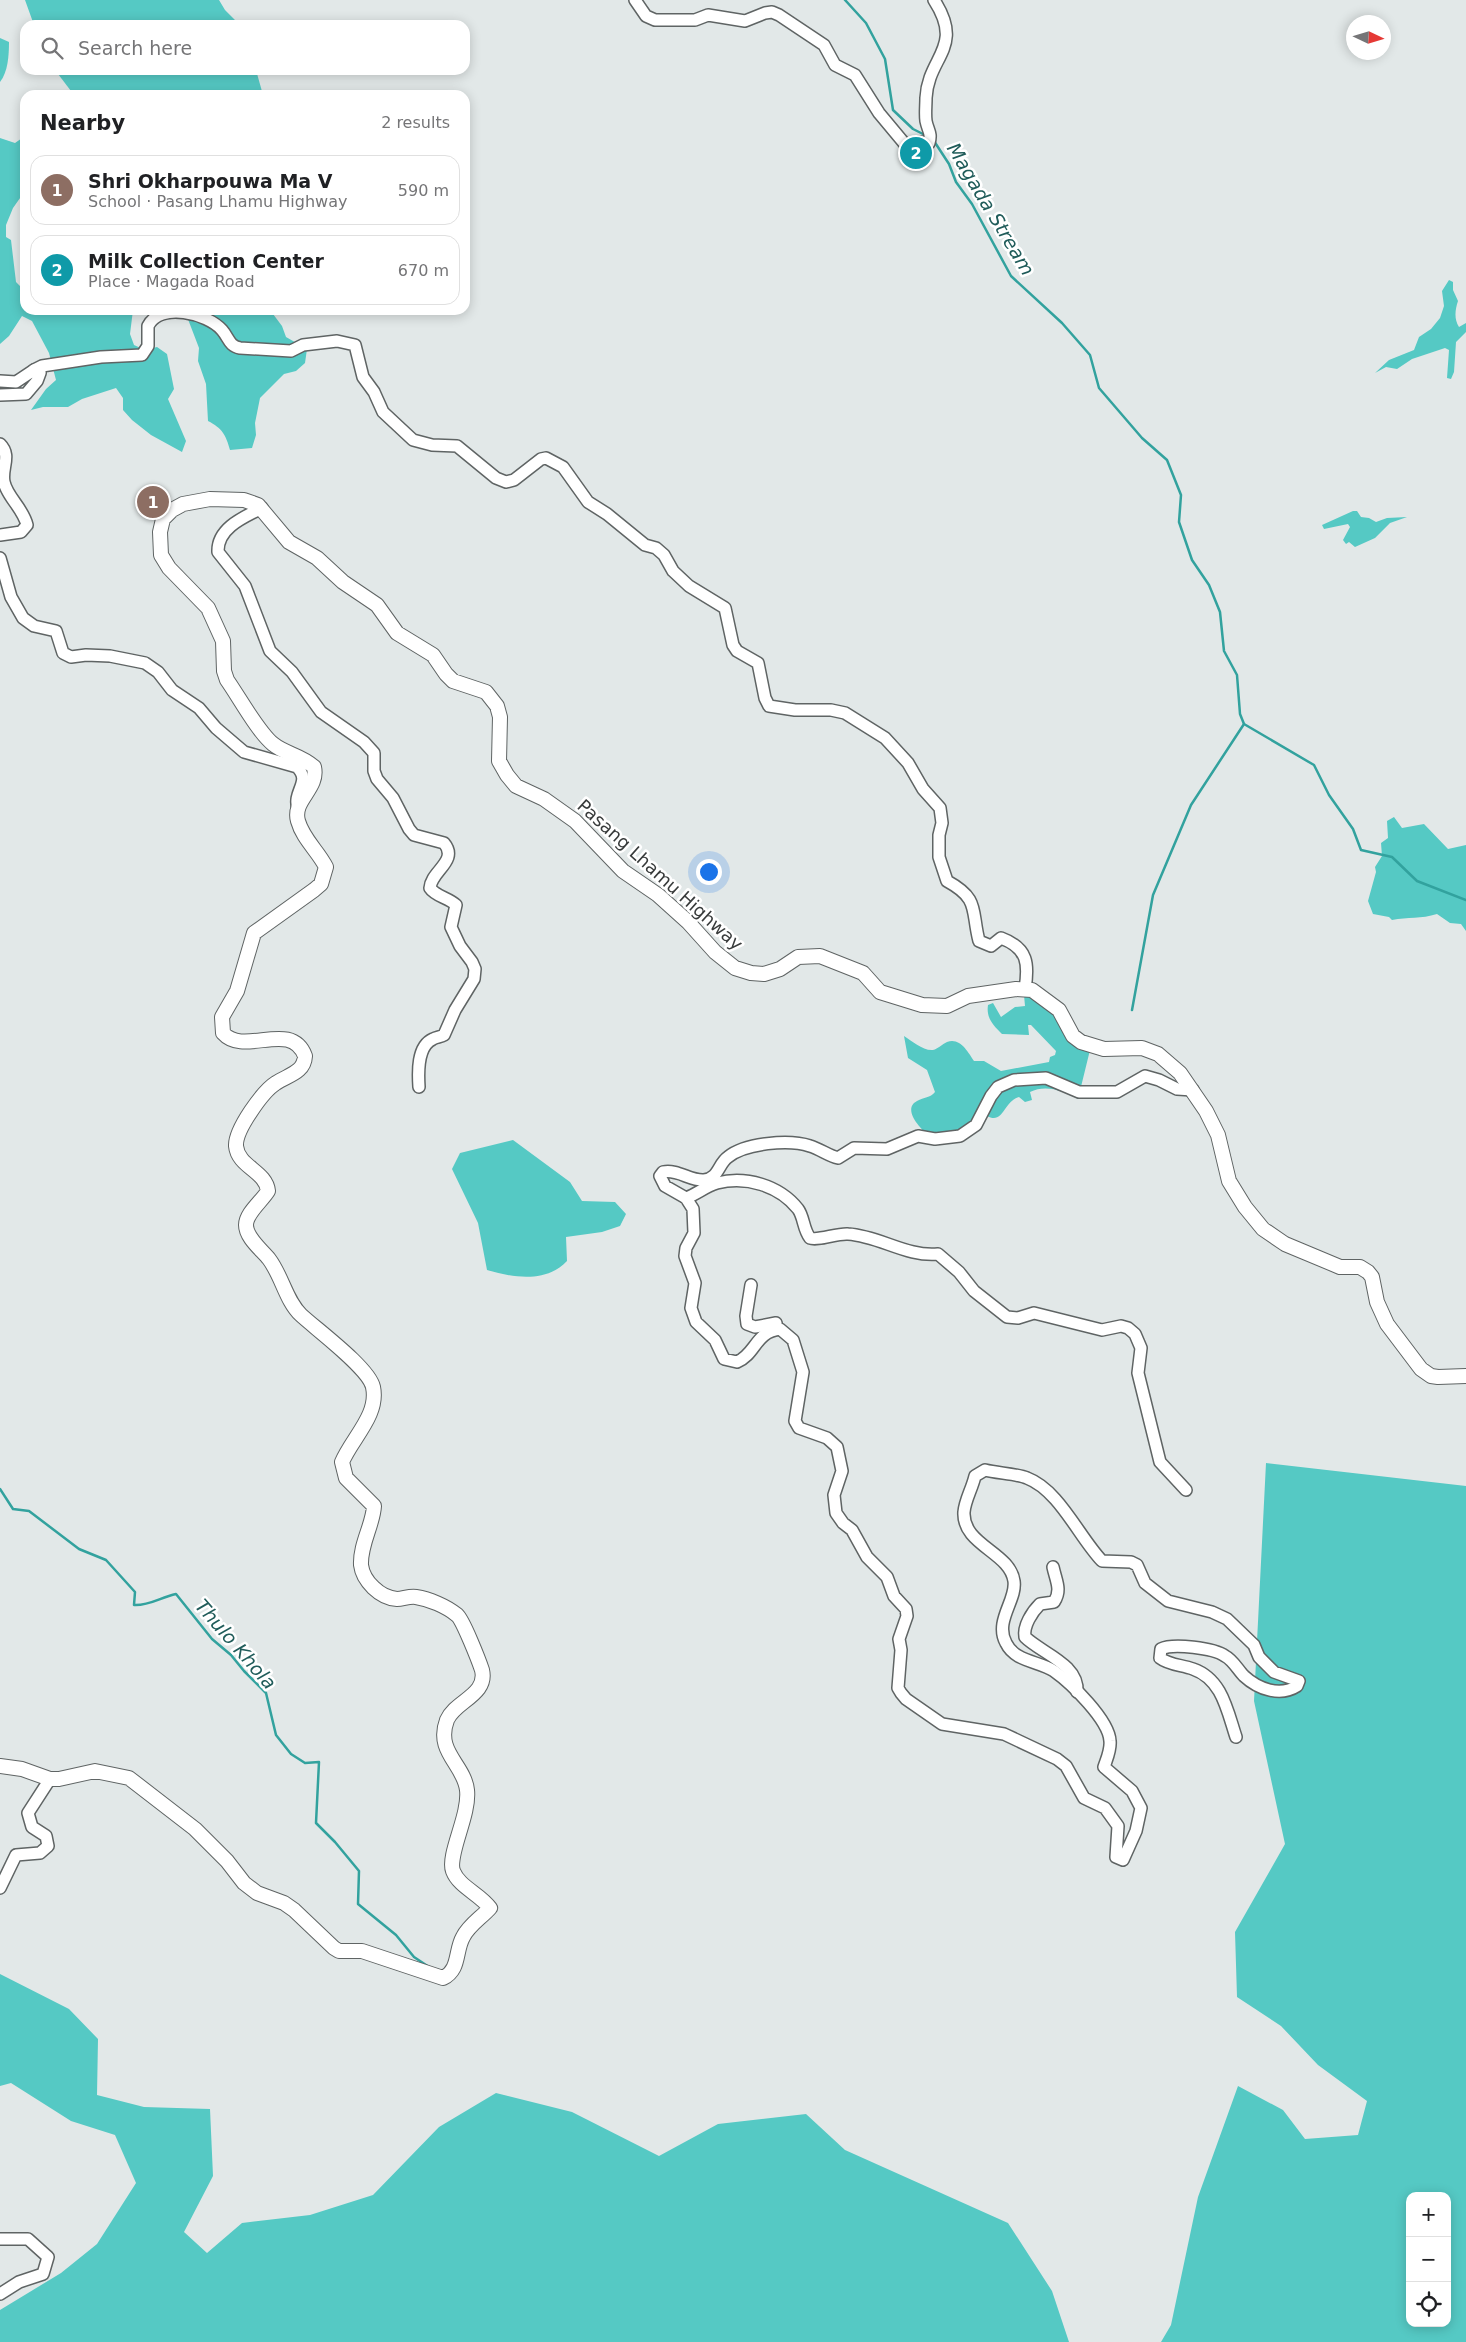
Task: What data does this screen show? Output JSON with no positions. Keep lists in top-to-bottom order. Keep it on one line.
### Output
{"streets":{"main road":["Pasang Lhamu Highway"]},"water":["Magada Stream","Thulo Khola"],"north":"right","page":{"search":"Search here","heading":["Nearby","2 results"],"pins":["2","1"],"list":[{"mark":"1","name":"Shri Okharpouwa Ma V","note":"School · Pasang Lhamu Highway","value":"590 m"},{"mark":"2","name":"Milk Collection Center","note":"Place · Magada Road","value":"670 m"}],"map_buttons":["+","−"]}}
